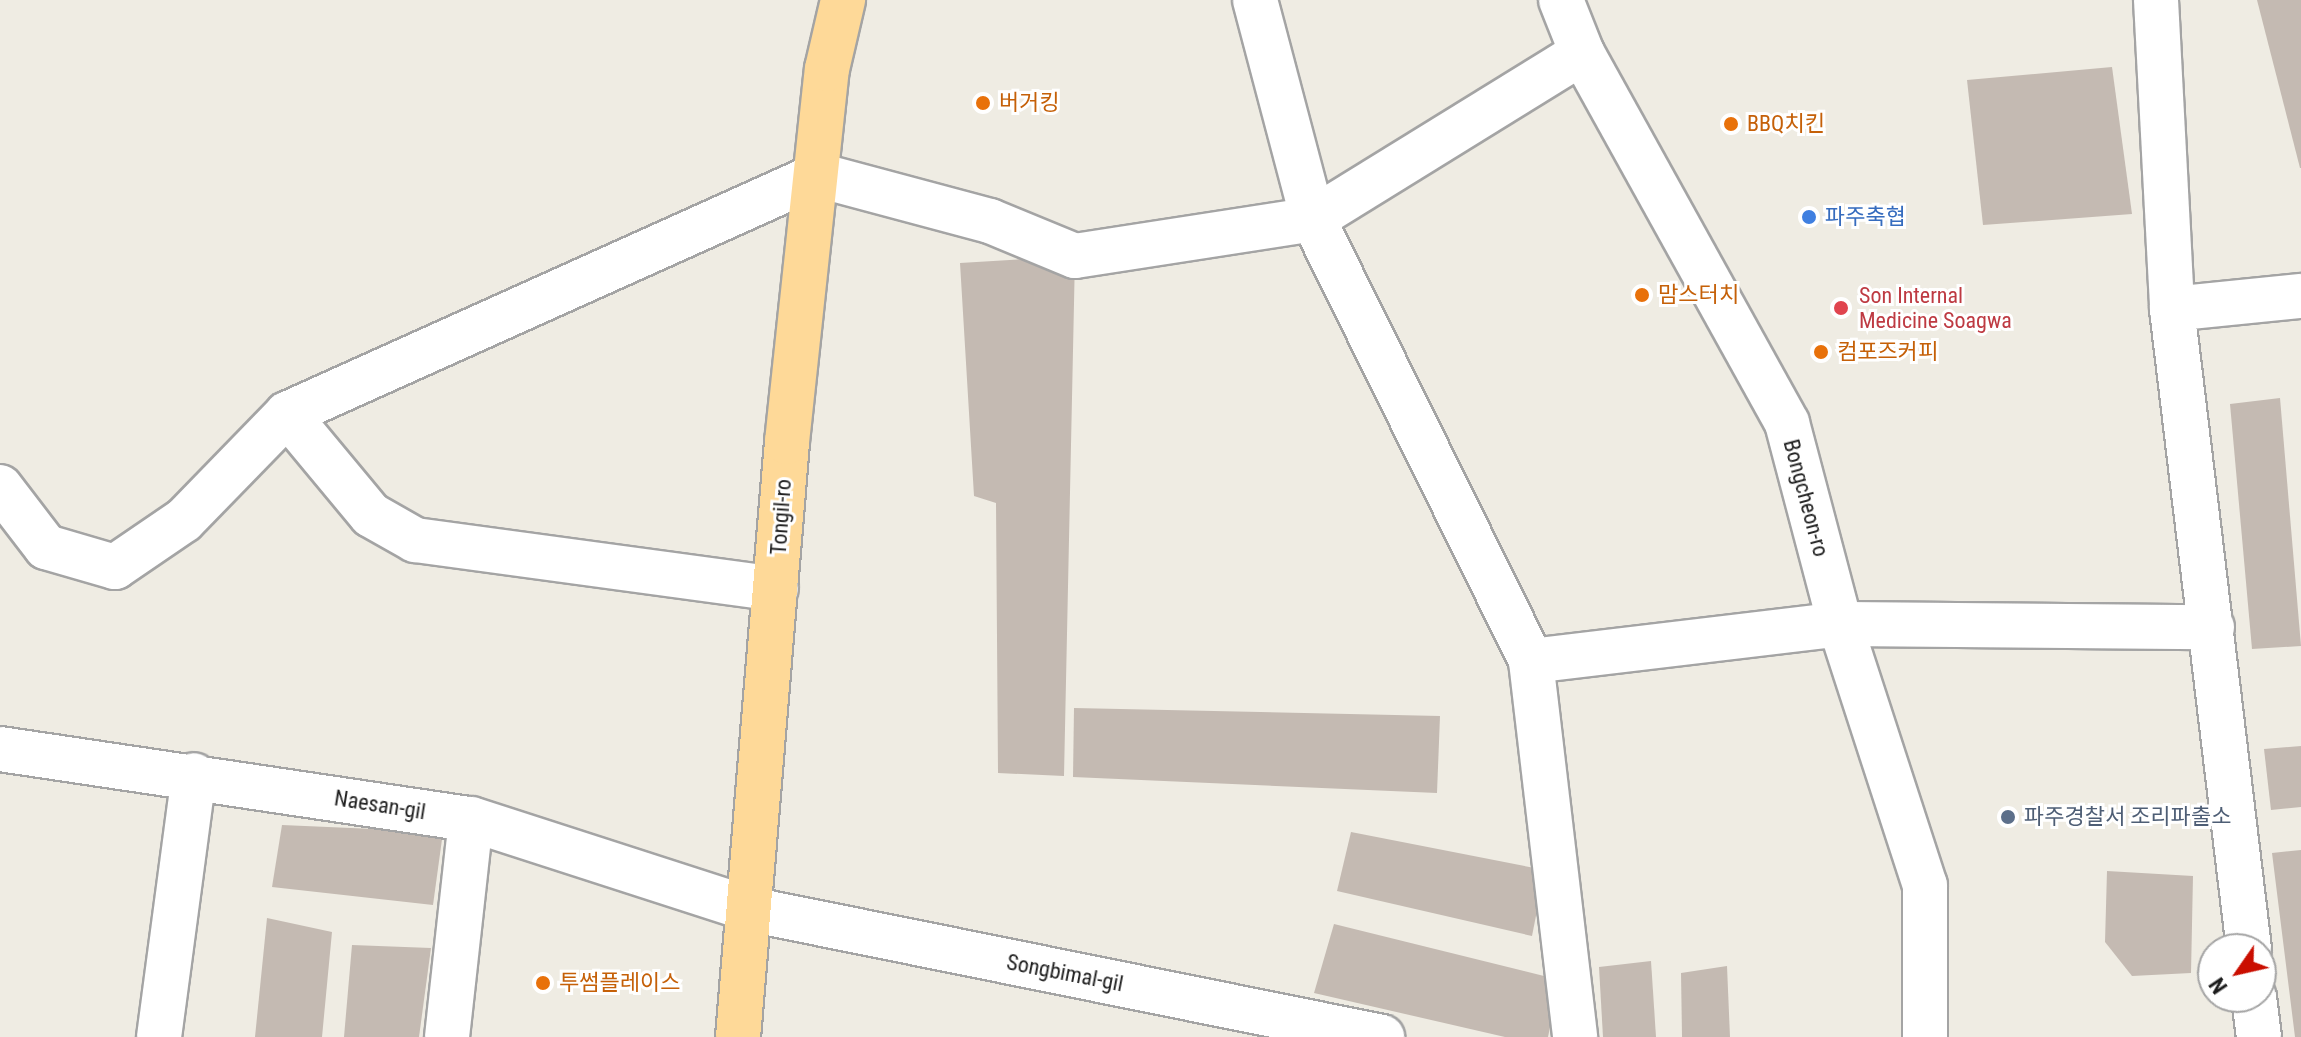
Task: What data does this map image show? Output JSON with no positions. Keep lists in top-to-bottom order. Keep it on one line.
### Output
{"streets":{"main road":["Tongil-ro"],"street":["Bongcheon-ro","Naesan-gil","Songbimal-gil"]},"crossings":[["Tongil-ro","Naesan-gil"],["Tongil-ro","Songbimal-gil"],["Naesan-gil","Songbimal-gil"]],"places":["버거킹","BBQ치킨","파주축협","맘스터치","Son Internal Medicine Soagwa","컴포즈커피","파주경찰서 조리파출소","투썸플레이스"],"north":"bottom left"}
